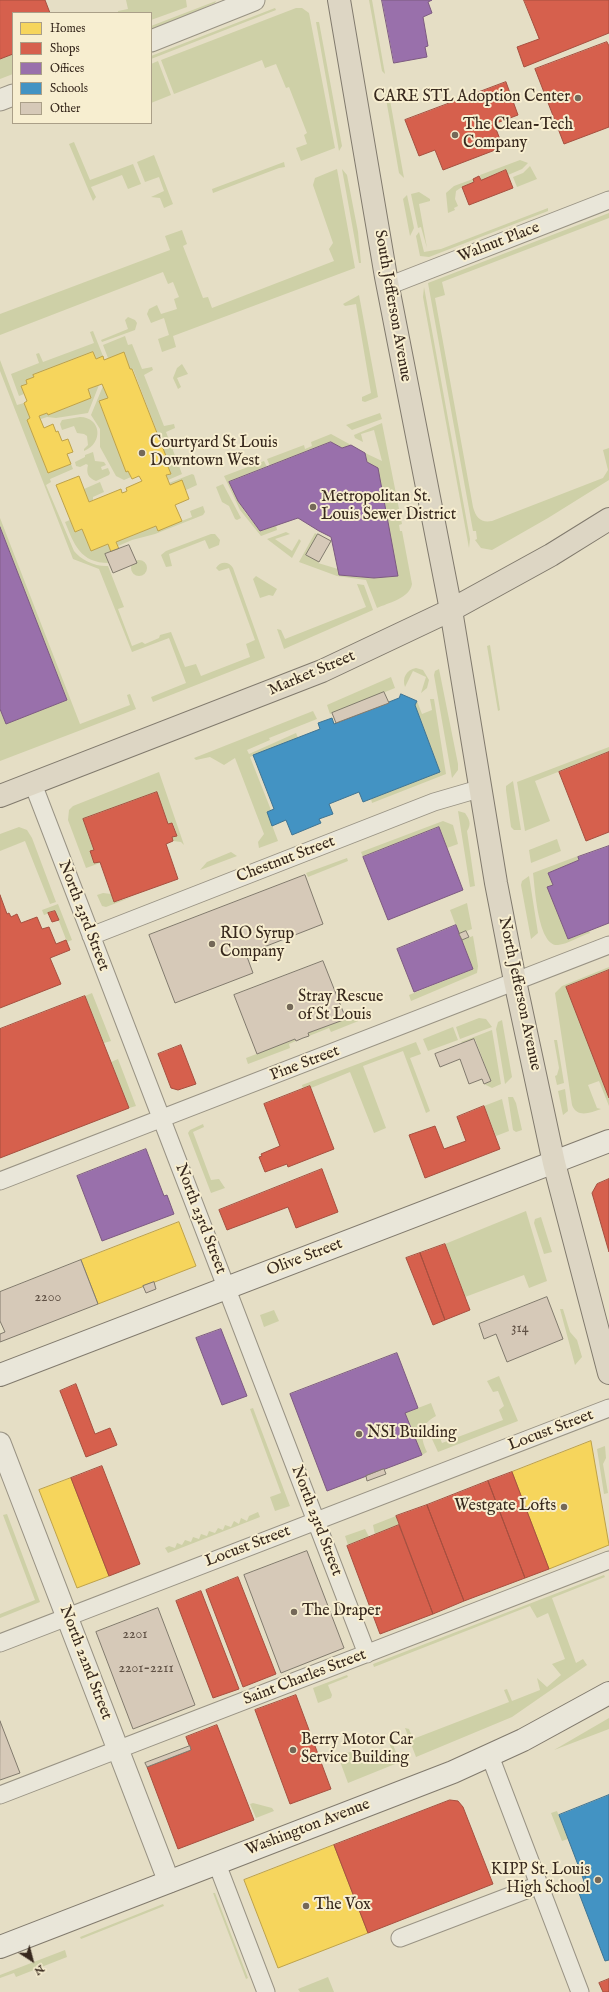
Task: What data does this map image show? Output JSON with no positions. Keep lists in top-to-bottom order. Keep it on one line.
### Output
{"streets":{"main road":["South Jefferson Avenue","Market Street","North Jefferson Avenue","Olive Street","Washington Avenue"],"street":["Walnut Place","Chestnut Street","North 23rd Street","Pine Street","Locust Street","North 22nd Street","Saint Charles Street"]},"crossings":[["Walnut Place","South Jefferson Avenue"],["South Jefferson Avenue","Market Street"],["South Jefferson Avenue","North Jefferson Avenue"],["Market Street","North 23rd Street"],["Market Street","North Jefferson Avenue"],["Chestnut Street","North 23rd Street"],["Chestnut Street","North Jefferson Avenue"],["North 23rd Street","Pine Street"],["North 23rd Street","Olive Street"],["North 23rd Street","Locust Street"],["North 23rd Street","Saint Charles Street"],["North Jefferson Avenue","Pine Street"],["North Jefferson Avenue","Olive Street"],["Locust Street","North 22nd Street"],["North 22nd Street","Saint Charles Street"],["North 22nd Street","Washington Avenue"]],"places":["CARE STL Adoption Center","The Clean-Tech Company","Courtyard St Louis Downtown West","Metropolitan St. Louis Sewer District","RIO Syrup Company","Stray Rescue of St Louis","NSI Building","Westgate Lofts","The Draper","Berry Motor Car Service Building","KIPP St. Louis High School","The Vox"],"house_numbers":["2200","314","2201","2201-2211"],"legend":["Homes","Shops","Offices","Schools","Other"],"north":"bottom right"}
